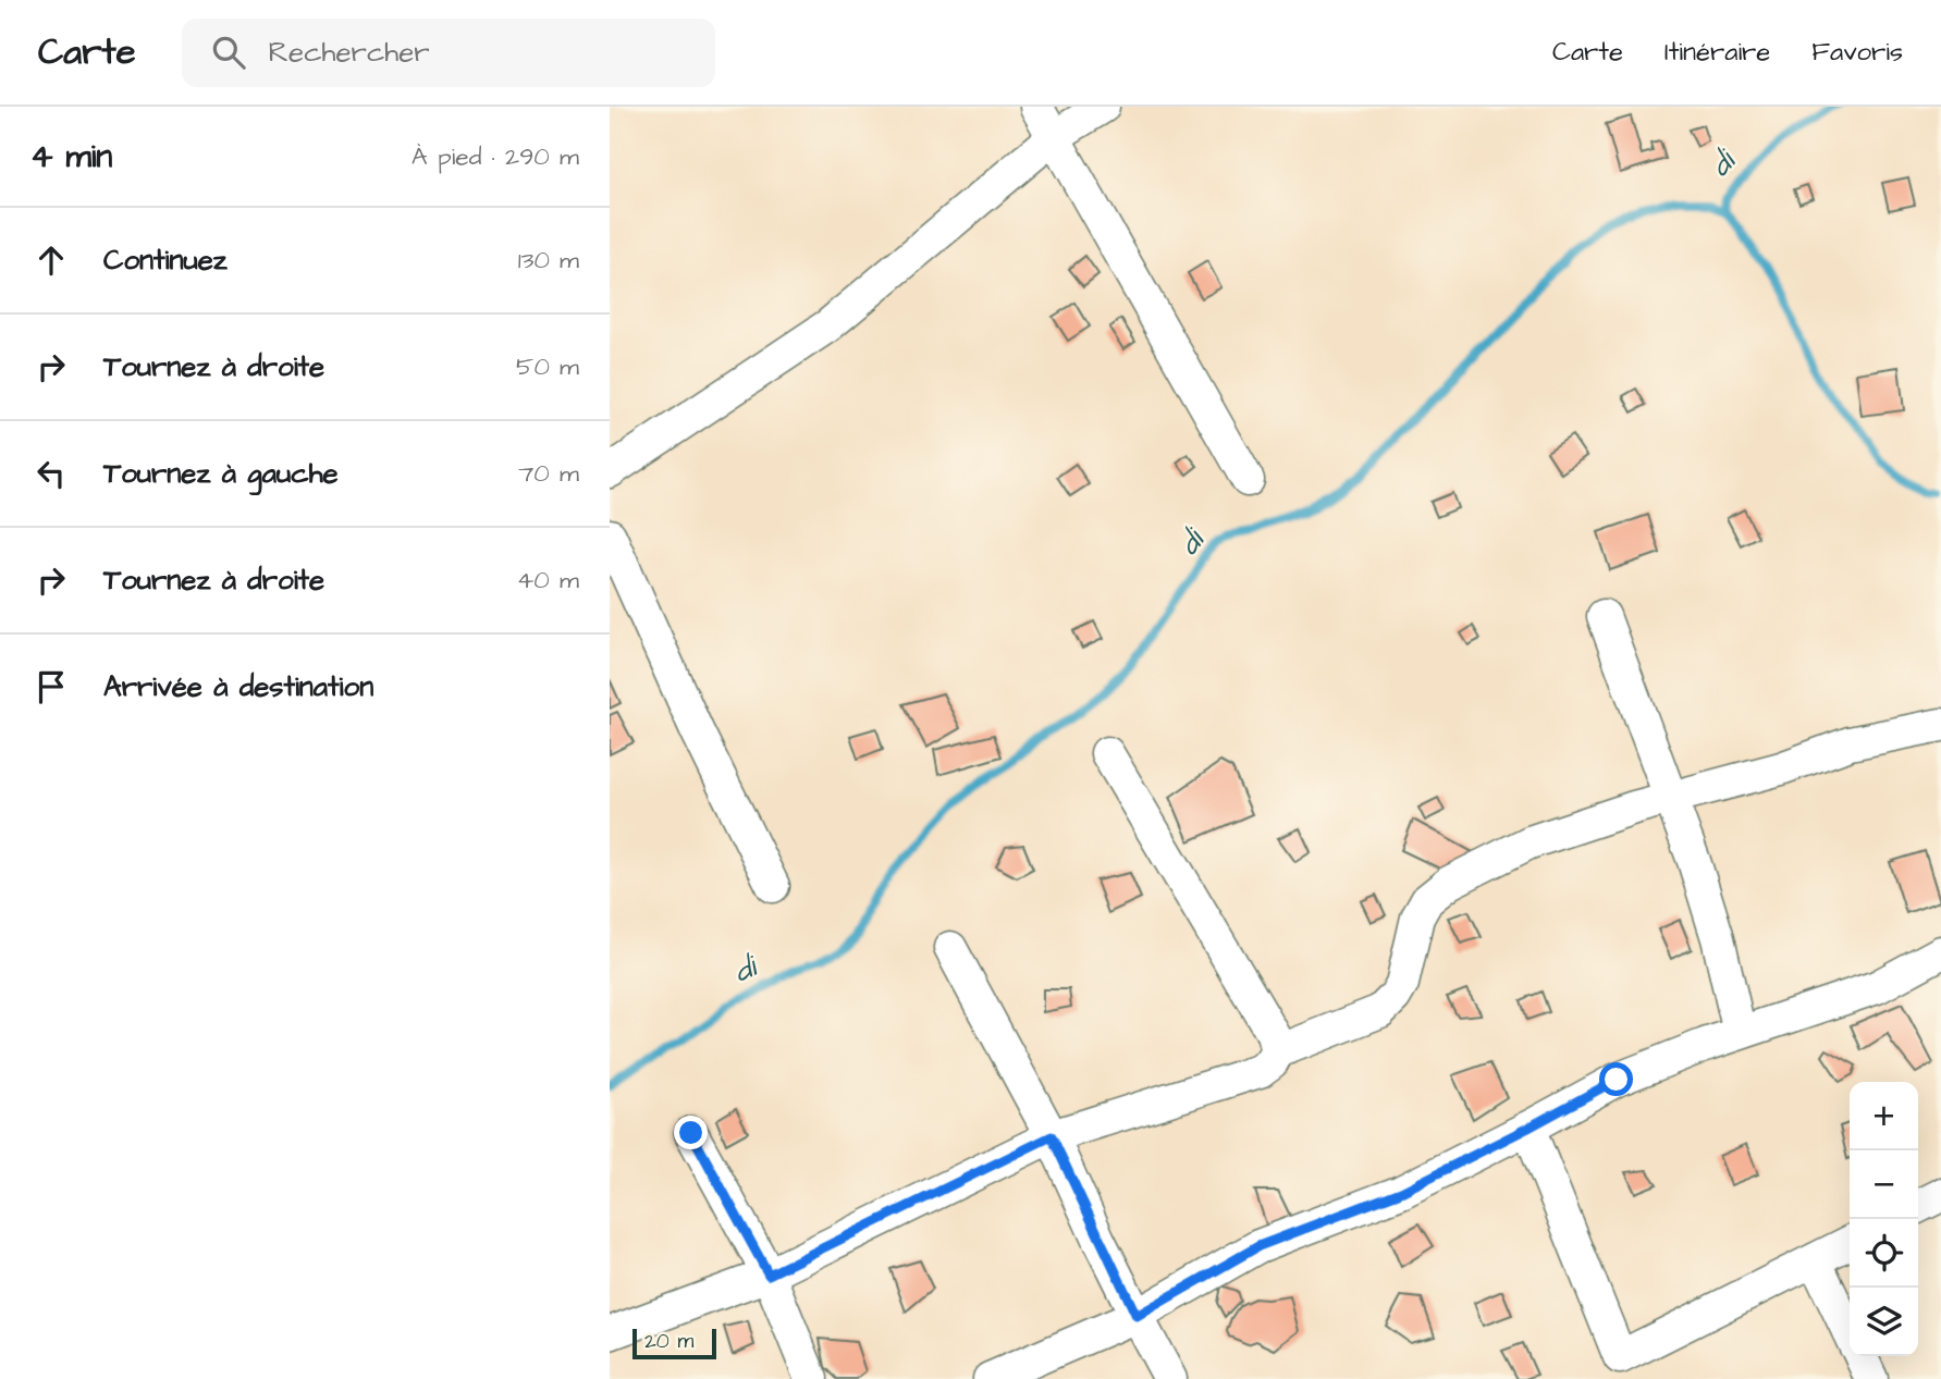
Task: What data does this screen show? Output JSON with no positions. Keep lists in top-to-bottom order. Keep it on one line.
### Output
{"water":["di"],"scale_bar":"20 m","page":{"header":"Carte","search":"Rechercher","nav":["Carte","Itinéraire","Favoris"],"heading":["4 min","À pied · 290 m"],"list":[["Continuez","130 m"],["Tournez à droite","50 m"],["Tournez à gauche","70 m"],["Tournez à droite","40 m"],"Arrivée à destination"],"map_buttons":["+","−"],"scale":"20 m"}}
